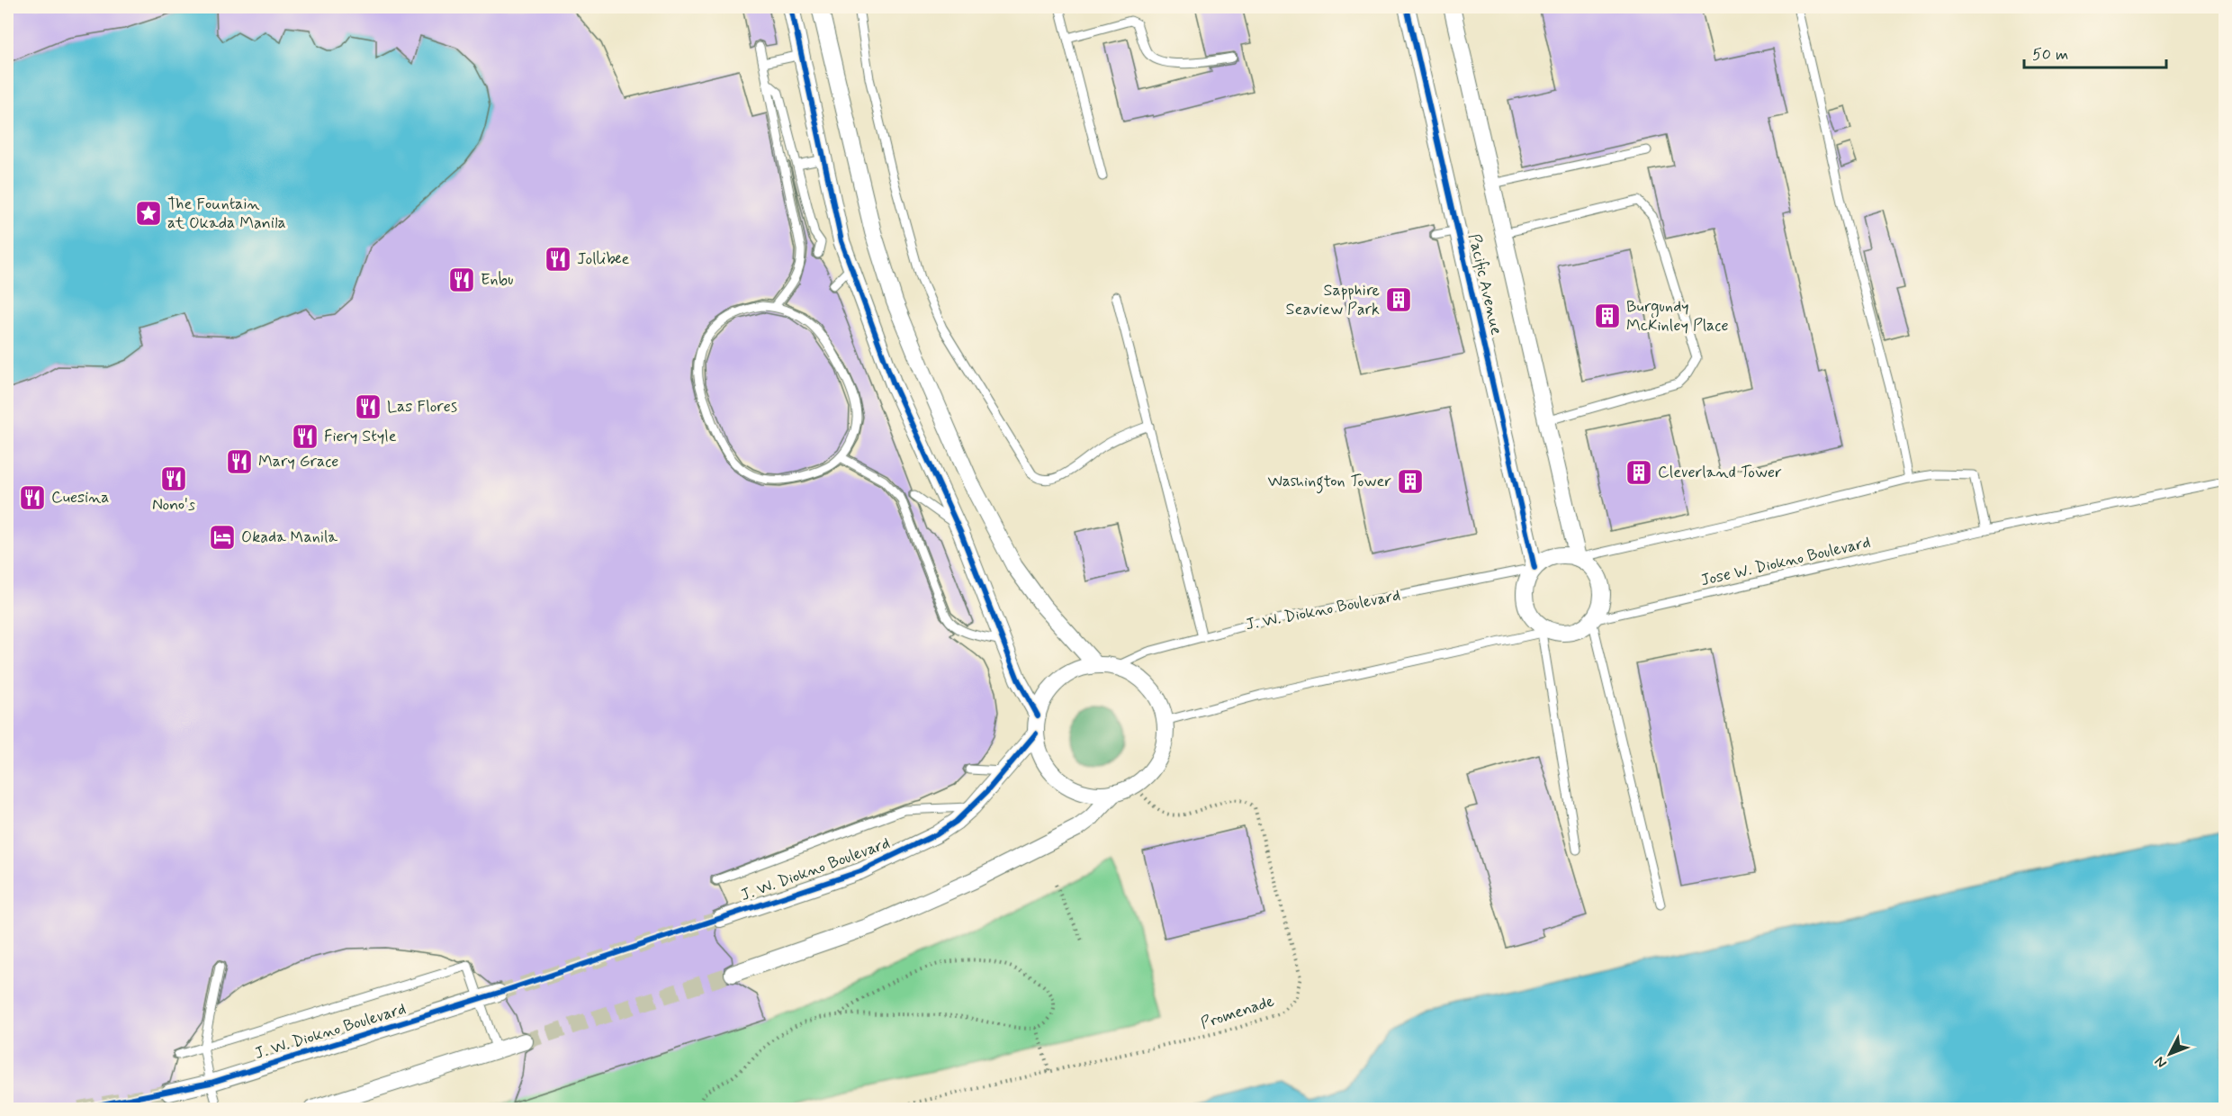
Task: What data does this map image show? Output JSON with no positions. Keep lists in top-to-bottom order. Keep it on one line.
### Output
{"streets":{"street":["Pacific Avenue","J. W. Diokno Boulevard"],"lane":["Jose W. Diokno Boulevard"],"path":["Promenade"]},"crossings":[["Pacific Avenue","Jose W. Diokno Boulevard"],["Pacific Avenue","J. W. Diokno Boulevard"],["Jose W. Diokno Boulevard","J. W. Diokno Boulevard"],["J. W. Diokno Boulevard","Promenade"]],"places":{"place":["The Fountain at Okada Manila"],"restaurant":["Jollibee","Enbu","Las Flores","Fiery Style","Mary Grace","Nono's","Cuesina"],"building":["Sapphire Seaview Park","Burgundy McKinley Place","Cleverland Tower","Washington Tower"],"hotel":["Okada Manila"]},"scale_bar":"50 m","north":"bottom left"}
